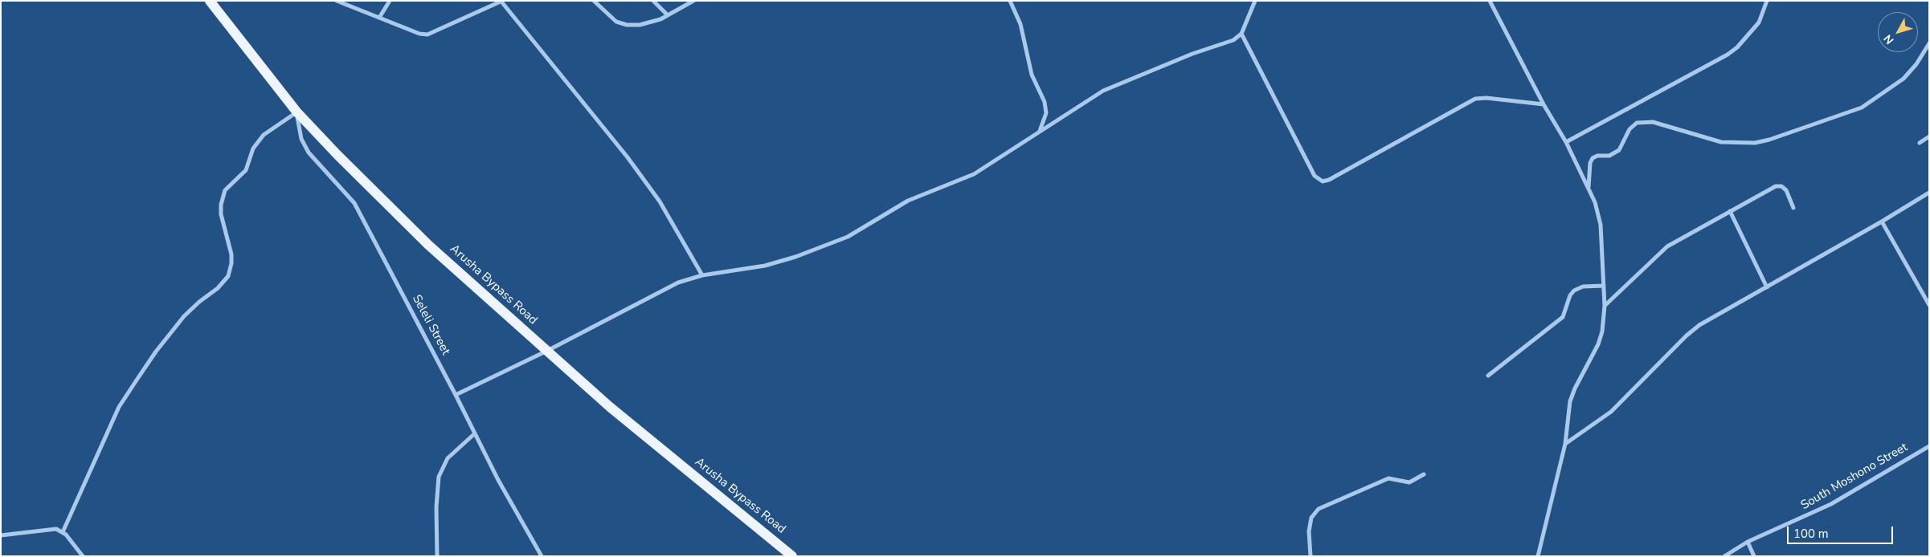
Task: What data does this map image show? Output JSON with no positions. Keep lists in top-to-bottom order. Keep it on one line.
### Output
{"streets":{"main road":["Arusha Bypass Road"],"street":["Seleli Street","South Moshono Street"]},"crossings":[["Arusha Bypass Road","Seleli Street"]],"scale_bar":"100 m","north":"bottom left"}
